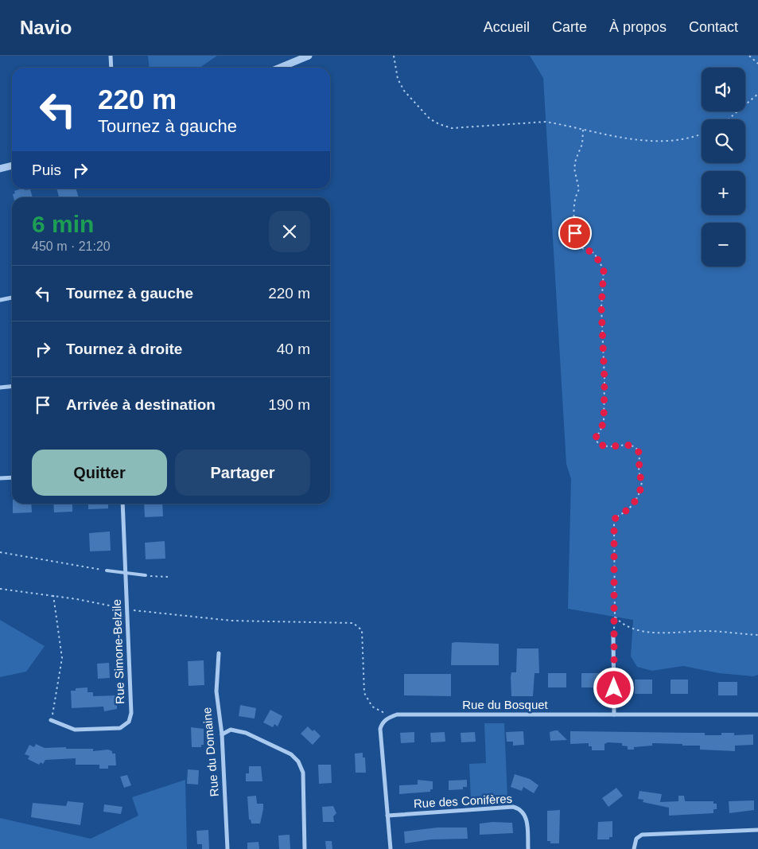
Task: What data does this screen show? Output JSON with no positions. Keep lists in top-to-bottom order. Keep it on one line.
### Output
{"streets":{"street":["Rue Simone-Belzile","Rue du Bosquet","Rue du Domaine","Rue des Conifères"]},"page":{"header":"Navio","nav":["Accueil","Carte","À propos","Contact"],"map_buttons":["+","−"],"turn":["220 m","Tournez à gauche"],"then":"Puis","heading":["6 min","450 m · 21:20"],"list":[{"name":"Tournez à gauche","value":"220 m"},{"name":"Tournez à droite","value":"40 m"},{"name":"Arrivée à destination","value":"190 m"}],"buttons":["Quitter","Partager"]}}
